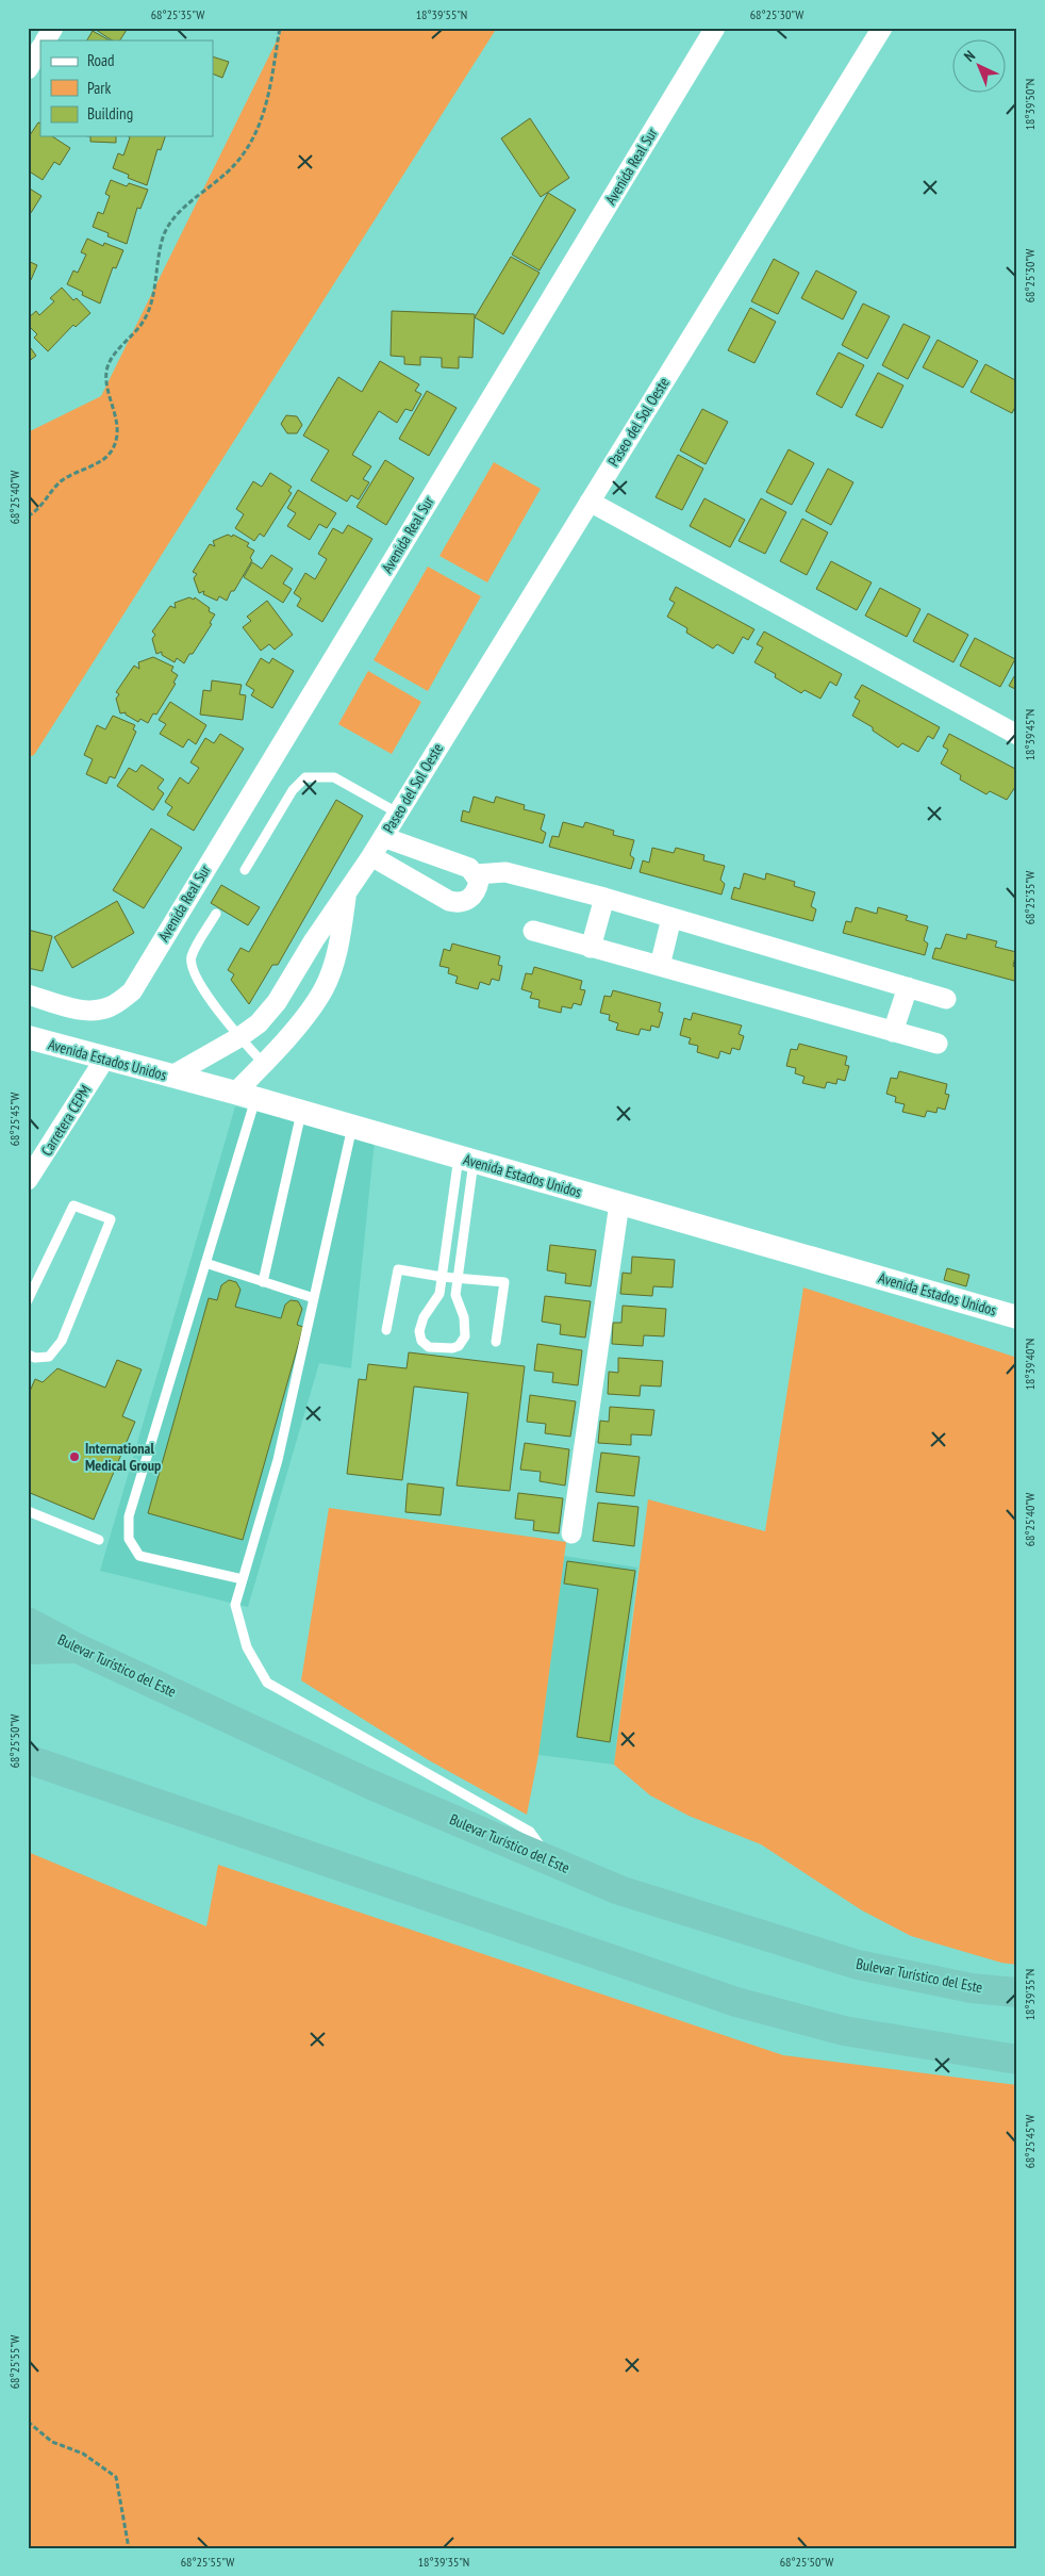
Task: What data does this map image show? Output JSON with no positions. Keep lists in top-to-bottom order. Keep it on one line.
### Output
{"streets":{"highway":["Bulevar Turístico del Este"],"street":["Avenida Real Sur","Paseo del Sol Oeste","Avenida Estados Unidos","Carretera CEPM"]},"crossings":[["Paseo del Sol Oeste","Avenida Estados Unidos"],["Avenida Estados Unidos","Carretera CEPM"]],"places":["International Medical Group"],"legend":["Road","Park","Building"],"north":"top left","coordinates":["68°25'35\"W","18°39'55\"N","68°25'30\"W","18°39'50\"N","68°25'40\"W","18°39'45\"N","68°25'45\"W","18°39'40\"N","68°25'50\"W","18°39'35\"N","68°25'55\"W"]}
